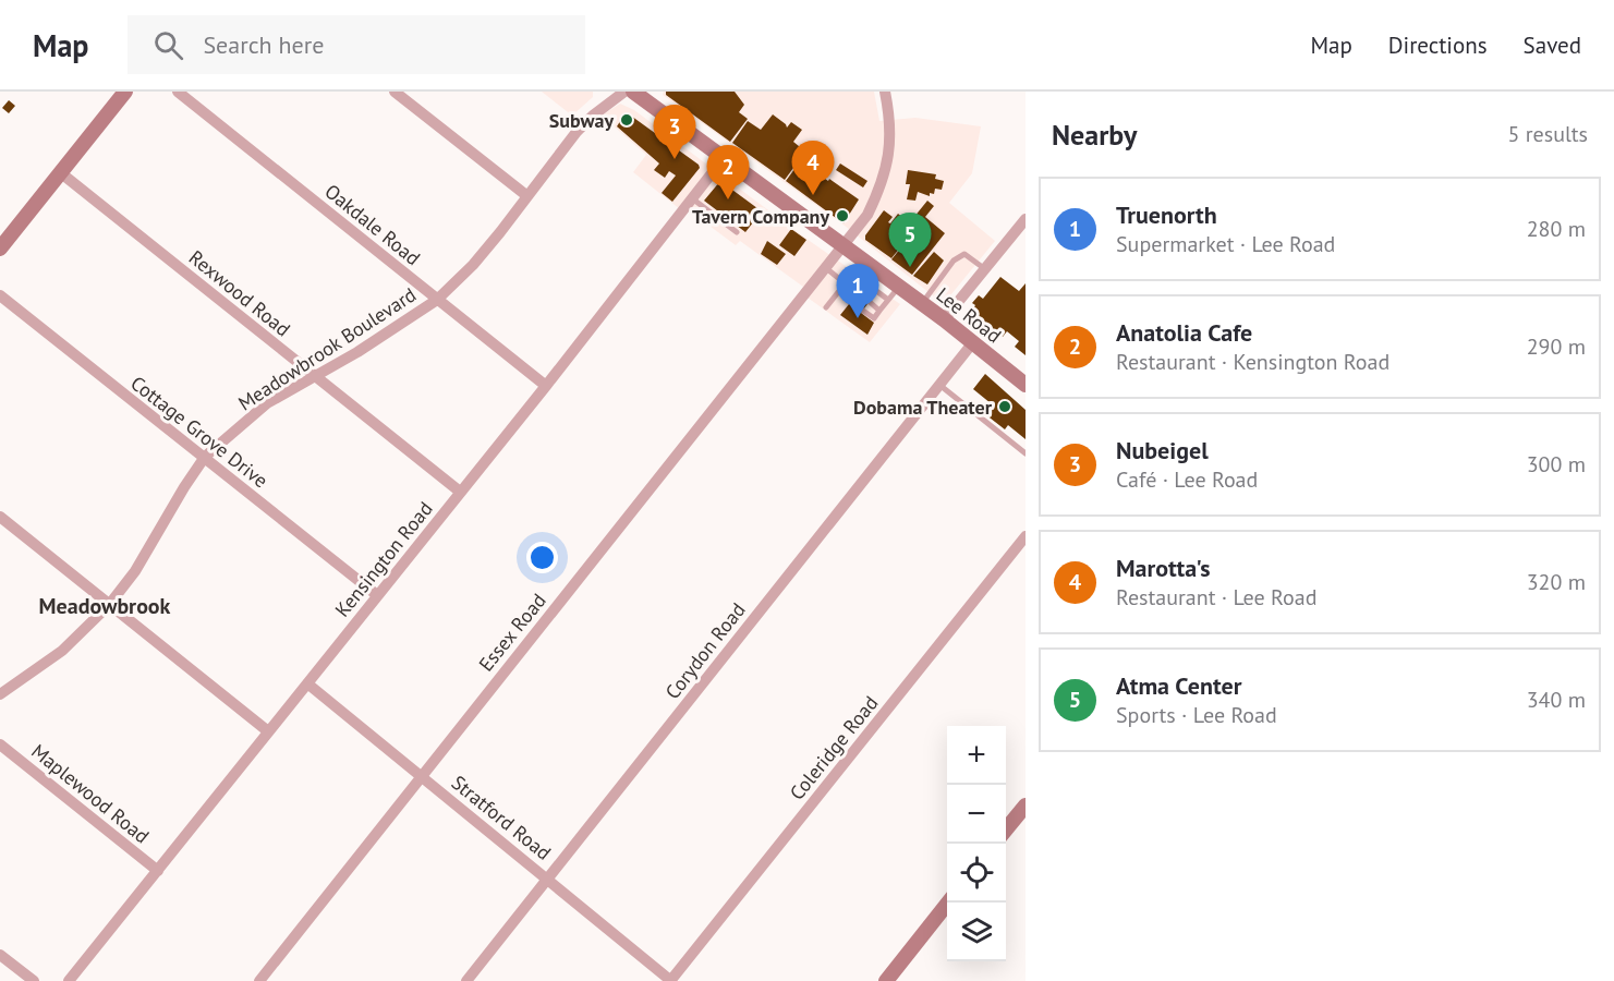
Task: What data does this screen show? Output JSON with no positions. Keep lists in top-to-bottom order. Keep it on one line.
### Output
{"streets":{"main road":["Lee Road"],"street":["Oakdale Road","Rexwood Road","Meadowbrook Boulevard","Cottage Grove Drive","Kensington Road","Essex Road","Corydon Road","Coleridge Road","Maplewood Road","Stratford Road"]},"crossings":[["Oakdale Road","Meadowbrook Boulevard"],["Oakdale Road","Kensington Road"],["Rexwood Road","Meadowbrook Boulevard"],["Rexwood Road","Kensington Road"],["Lee Road","Kensington Road"],["Lee Road","Essex Road"],["Lee Road","Corydon Road"],["Meadowbrook Boulevard","Cottage Grove Drive"],["Cottage Grove Drive","Kensington Road"],["Kensington Road","Maplewood Road"],["Kensington Road","Stratford Road"],["Essex Road","Stratford Road"],["Corydon Road","Stratford Road"],["Coleridge Road","Stratford Road"]],"districts":["Meadowbrook"],"places":["Subway","Tavern Company","Dobama Theater"],"page":{"header":"Map","search":"Search here","nav":["Map","Directions","Saved"],"heading":["Nearby","5 results"],"pins":["3","4","2","5","1"],"list":[{"mark":"1","name":"Truenorth","note":"Supermarket · Lee Road","value":"280 m"},{"mark":"2","name":"Anatolia Cafe","note":"Restaurant · Kensington Road","value":"290 m"},{"mark":"3","name":"Nubeigel","note":"Café · Lee Road","value":"300 m"},{"mark":"4","name":"Marotta's","note":"Restaurant · Lee Road","value":"320 m"},{"mark":"5","name":"Atma Center","note":"Sports · Lee Road","value":"340 m"}],"map_buttons":["+","−"]}}
